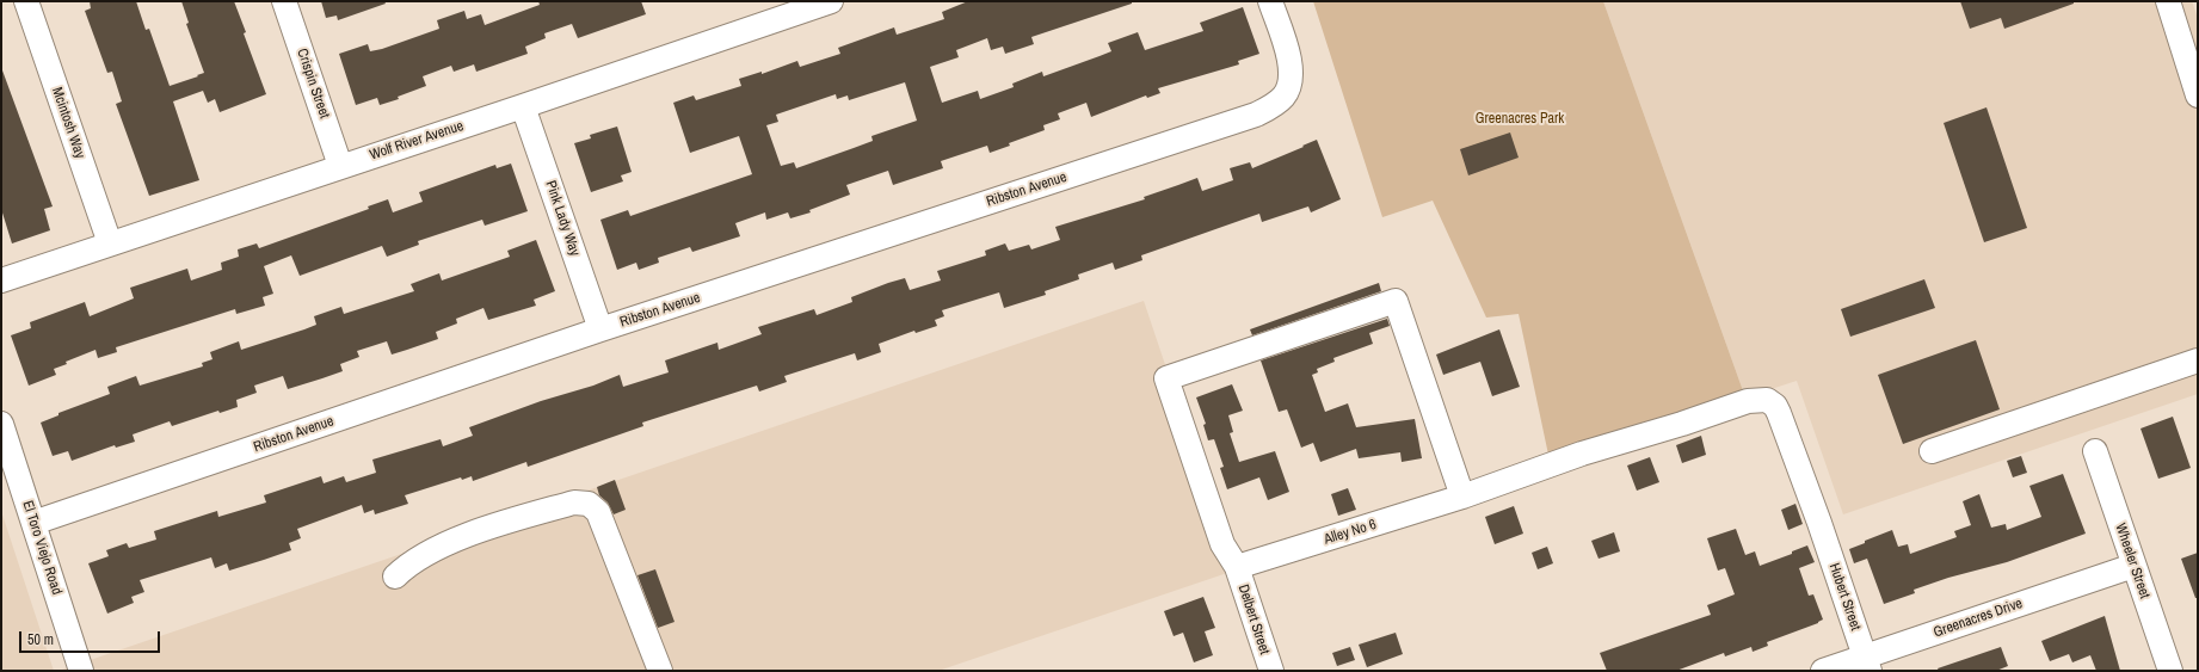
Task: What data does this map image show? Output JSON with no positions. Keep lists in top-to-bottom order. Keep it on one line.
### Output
{"streets":{"street":["Crispin Street","Mcintosh Way","Wolf River Avenue","Ribston Avenue","Pink Lady Way","Alley No 6","El Toro Viejo Road","Wheeler Street","Hubert Street","Greenacres Drive","Delbert Street"]},"crossings":[["Crispin Street","Wolf River Avenue"],["Mcintosh Way","Wolf River Avenue"],["Wolf River Avenue","Pink Lady Way"],["Ribston Avenue","Pink Lady Way"],["Ribston Avenue","El Toro Viejo Road"],["Alley No 6","Hubert Street"],["Alley No 6","Delbert Street"],["Wheeler Street","Greenacres Drive"],["Hubert Street","Greenacres Drive"]],"parks":["Greenacres Park"],"scale_bar":"50 m"}
